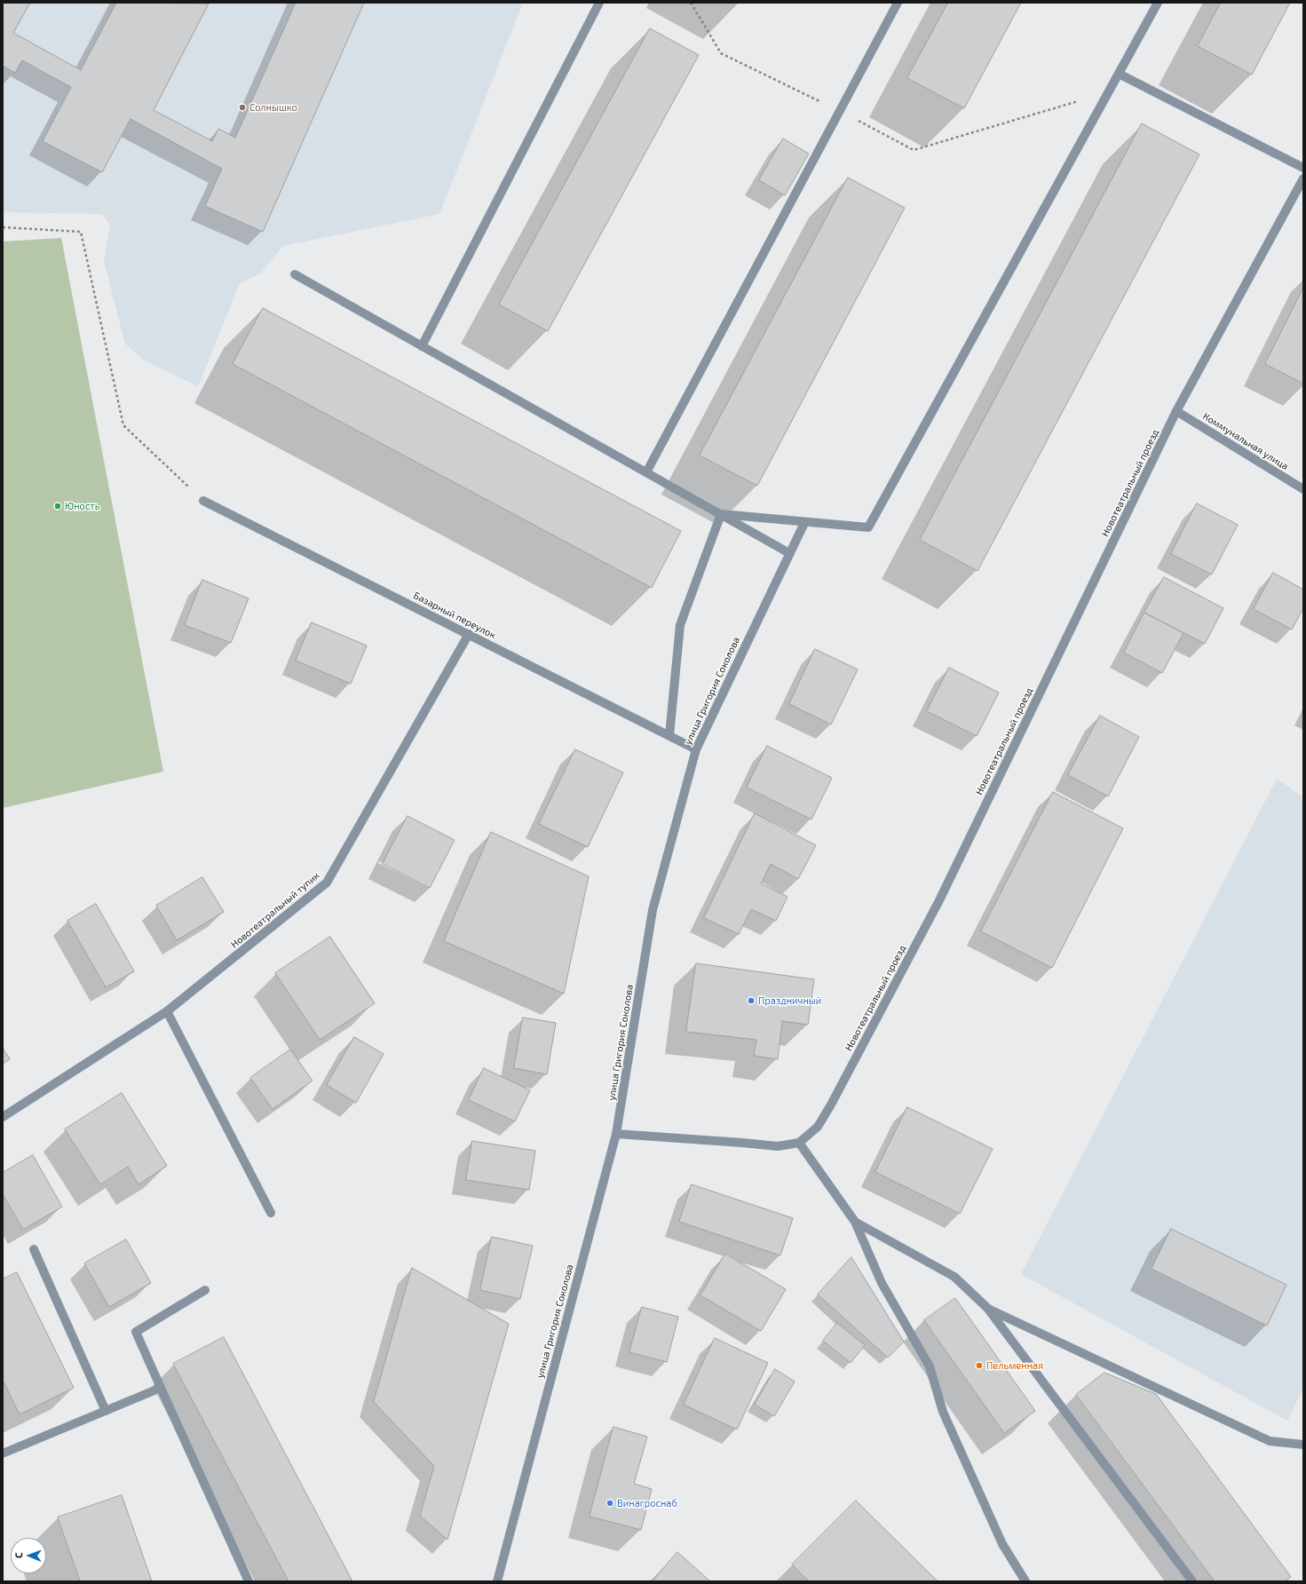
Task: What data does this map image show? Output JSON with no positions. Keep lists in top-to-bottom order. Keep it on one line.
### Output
{"streets":{"street":["Коммунальная улица","Новотеатральный проезд","Базарный переулок","улица Григория Соколова","Новотеатральный тупик"]},"crossings":[["Коммунальная улица","Новотеатральный проезд"],["Базарный переулок","улица Григория Соколова"],["Базарный переулок","Новотеатральный тупик"]],"places":["Солнышко","Юность","Праздничный","Пельменная","Винагроснаб"],"north":"left"}
